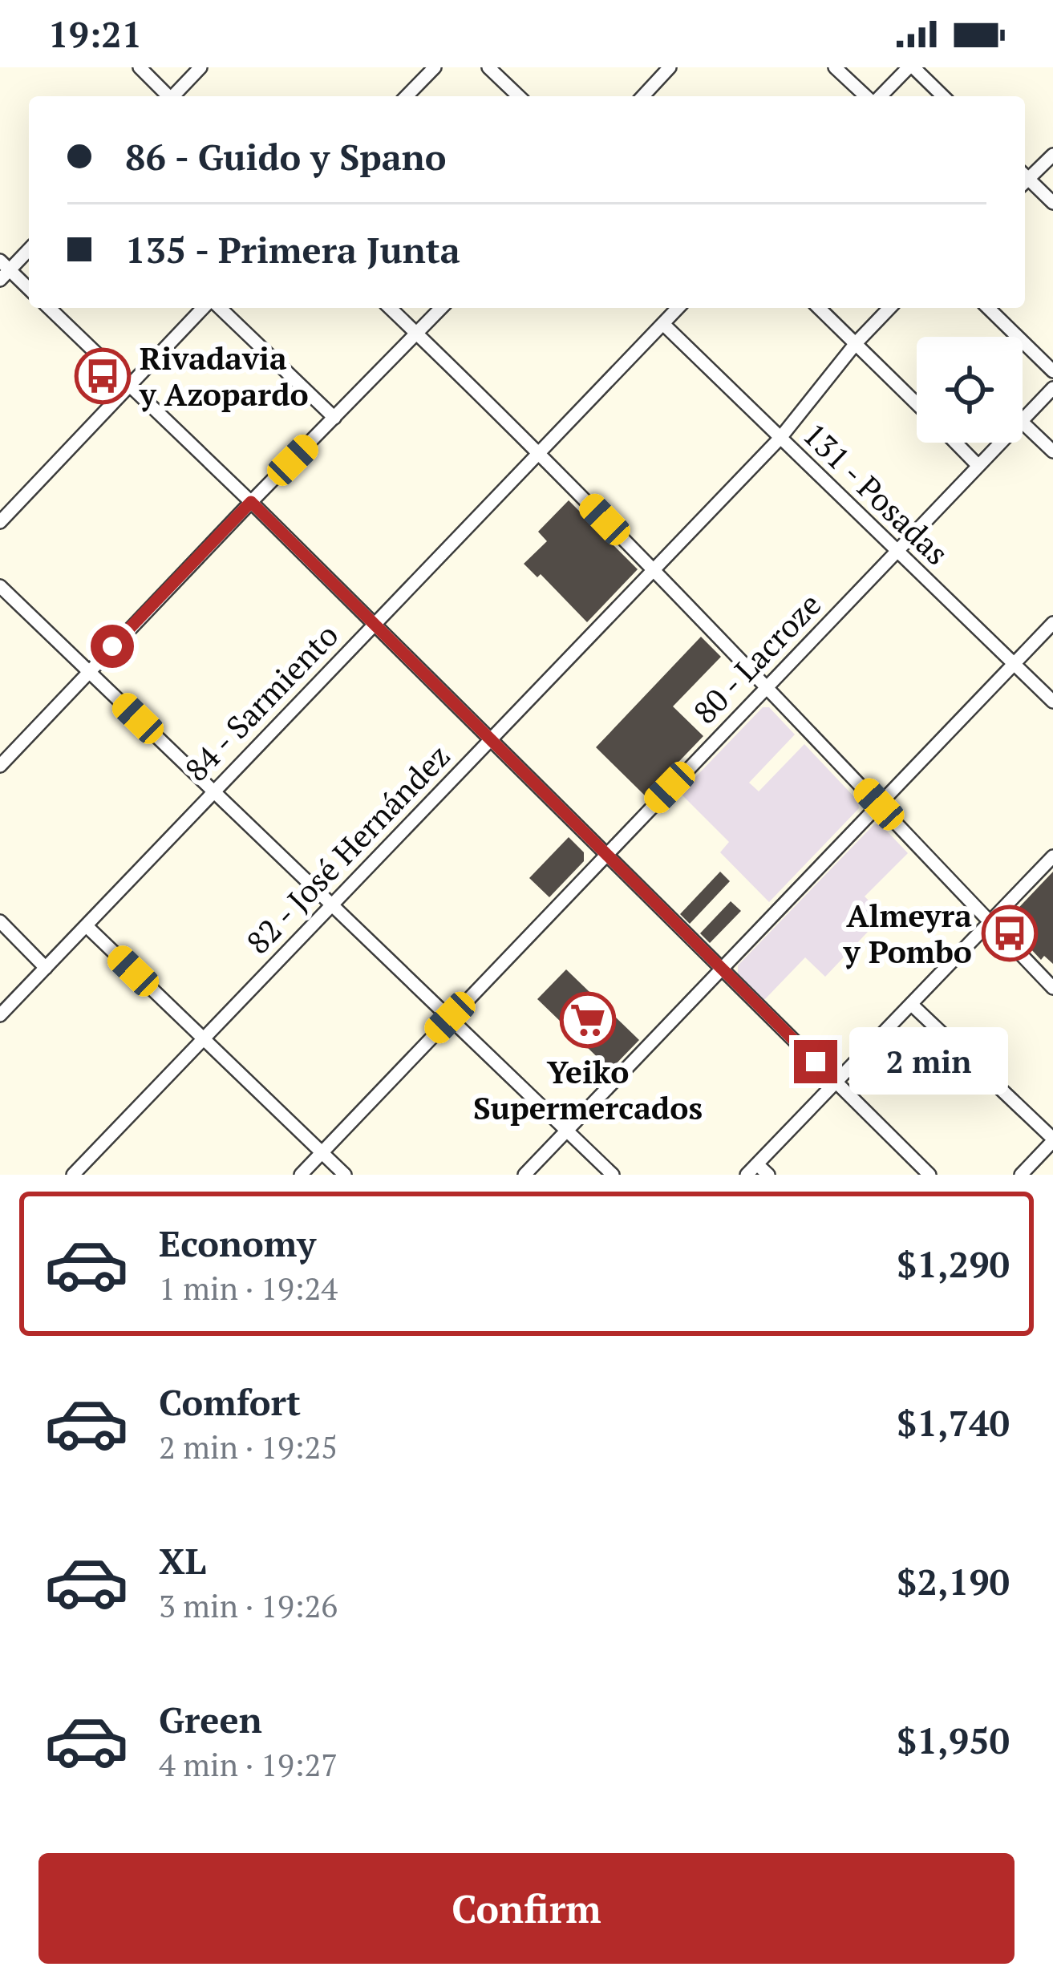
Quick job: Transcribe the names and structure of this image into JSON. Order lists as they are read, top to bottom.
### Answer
{
  "streets": {
    "street": [
      "131 - Posadas",
      "80 - Lacroze",
      "84 - Sarmiento",
      "82 - José Hernández"
    ]
  },
  "crossings": [
    ["131 - Posadas", "80 - Lacroze"],
    ["131 - Posadas", "84 - Sarmiento"],
    ["131 - Posadas", "82 - José Hernández"]
  ],
  "places": {
    "bus stop": ["Rivadavia y Azopardo", "Almeyra y Pombo"],
    "supermarket": ["Yeiko Supermercados"]
  },
  "page": {
    "status": "19:21",
    "banner": ["86 - Guido y Spano", "135 - Primera Junta"],
    "bubble": "2 min",
    "list": [
      {
        "name": "Economy",
        "note": "1 min · 19:24",
        "value": "$1,290"
      },
      {
        "name": "Comfort",
        "note": "2 min · 19:25",
        "value": "$1,740"
      },
      {
        "name": "XL",
        "note": "3 min · 19:26",
        "value": "$2,190"
      },
      {
        "name": "Green",
        "note": "4 min · 19:27",
        "value": "$1,950"
      }
    ],
    "buttons": "Confirm"
  }
}
